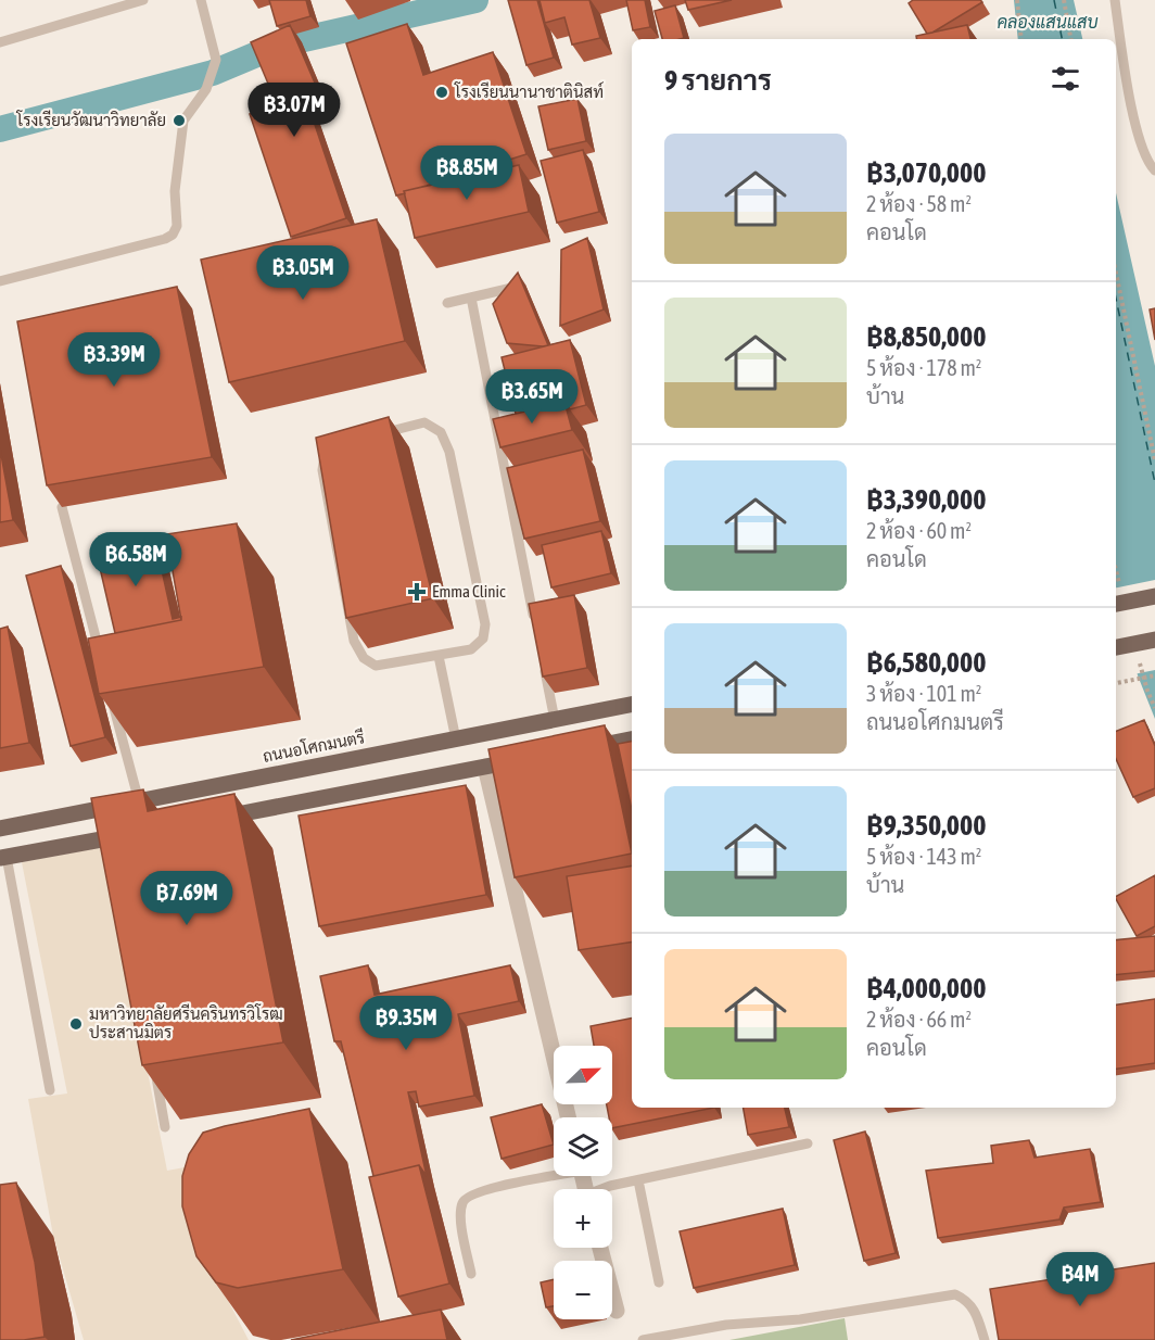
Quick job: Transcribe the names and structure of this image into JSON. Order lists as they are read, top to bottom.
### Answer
{
  "streets": {
    "main road": ["ถนนอโศกมนตรี"]
  },
  "water": ["คลองแสนแสบ"],
  "places": {
    "other": ["โรงเรียนนานาชาตินิสท์", "โรงเรียนวัฒนาวิทยาลัย", "มหาวิทยาลัยศรีนครินทรวิโรฒ ประสานมิตร"],
    "health": ["Emma Clinic"]
  },
  "north": "top right",
  "page": {
    "heading": "9 รายการ",
    "price": [
      "฿3.07M",
      "฿8.85M",
      "฿3.05M",
      "฿3.39M",
      "฿3.65M",
      "฿6.58M",
      "฿7.69M",
      "฿9.35M",
      "฿4M"
    ],
    "list": [
      {
        "name": "฿3,070,000",
        "note": "2 ห้อง · 58 m² · คอนโด"
      },
      {
        "name": "฿8,850,000",
        "note": "5 ห้อง · 178 m² · บ้าน"
      },
      {
        "name": "฿3,390,000",
        "note": "2 ห้อง · 60 m² · คอนโด"
      },
      {
        "name": "฿6,580,000",
        "note": "3 ห้อง · 101 m² · ถนนอโศกมนตรี"
      },
      {
        "name": "฿9,350,000",
        "note": "5 ห้อง · 143 m² · บ้าน"
      },
      {
        "name": "฿4,000,000",
        "note": "2 ห้อง · 66 m² · คอนโด"
      }
    ],
    "map_buttons": ["+", "−"]
  }
}
